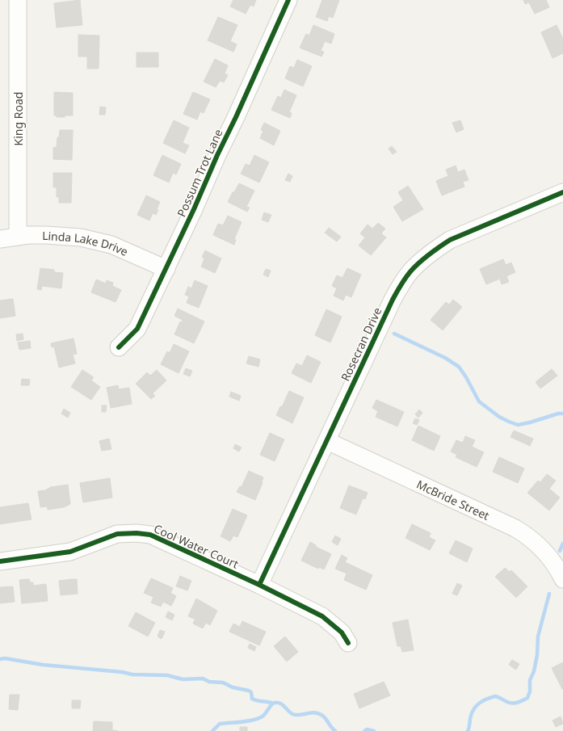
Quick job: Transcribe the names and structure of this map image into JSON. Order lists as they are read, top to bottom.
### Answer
{
  "streets": {
    "street": [
      "King Road",
      "Possum Trot Lane",
      "Linda Lake Drive",
      "Rosecran Drive",
      "McBride Street",
      "Cool Water Court"
    ]
  },
  "crossings": [
    ["King Road", "Linda Lake Drive"],
    ["Possum Trot Lane", "Linda Lake Drive"],
    ["Rosecran Drive", "McBride Street"],
    ["Rosecran Drive", "Cool Water Court"]
  ]
}
